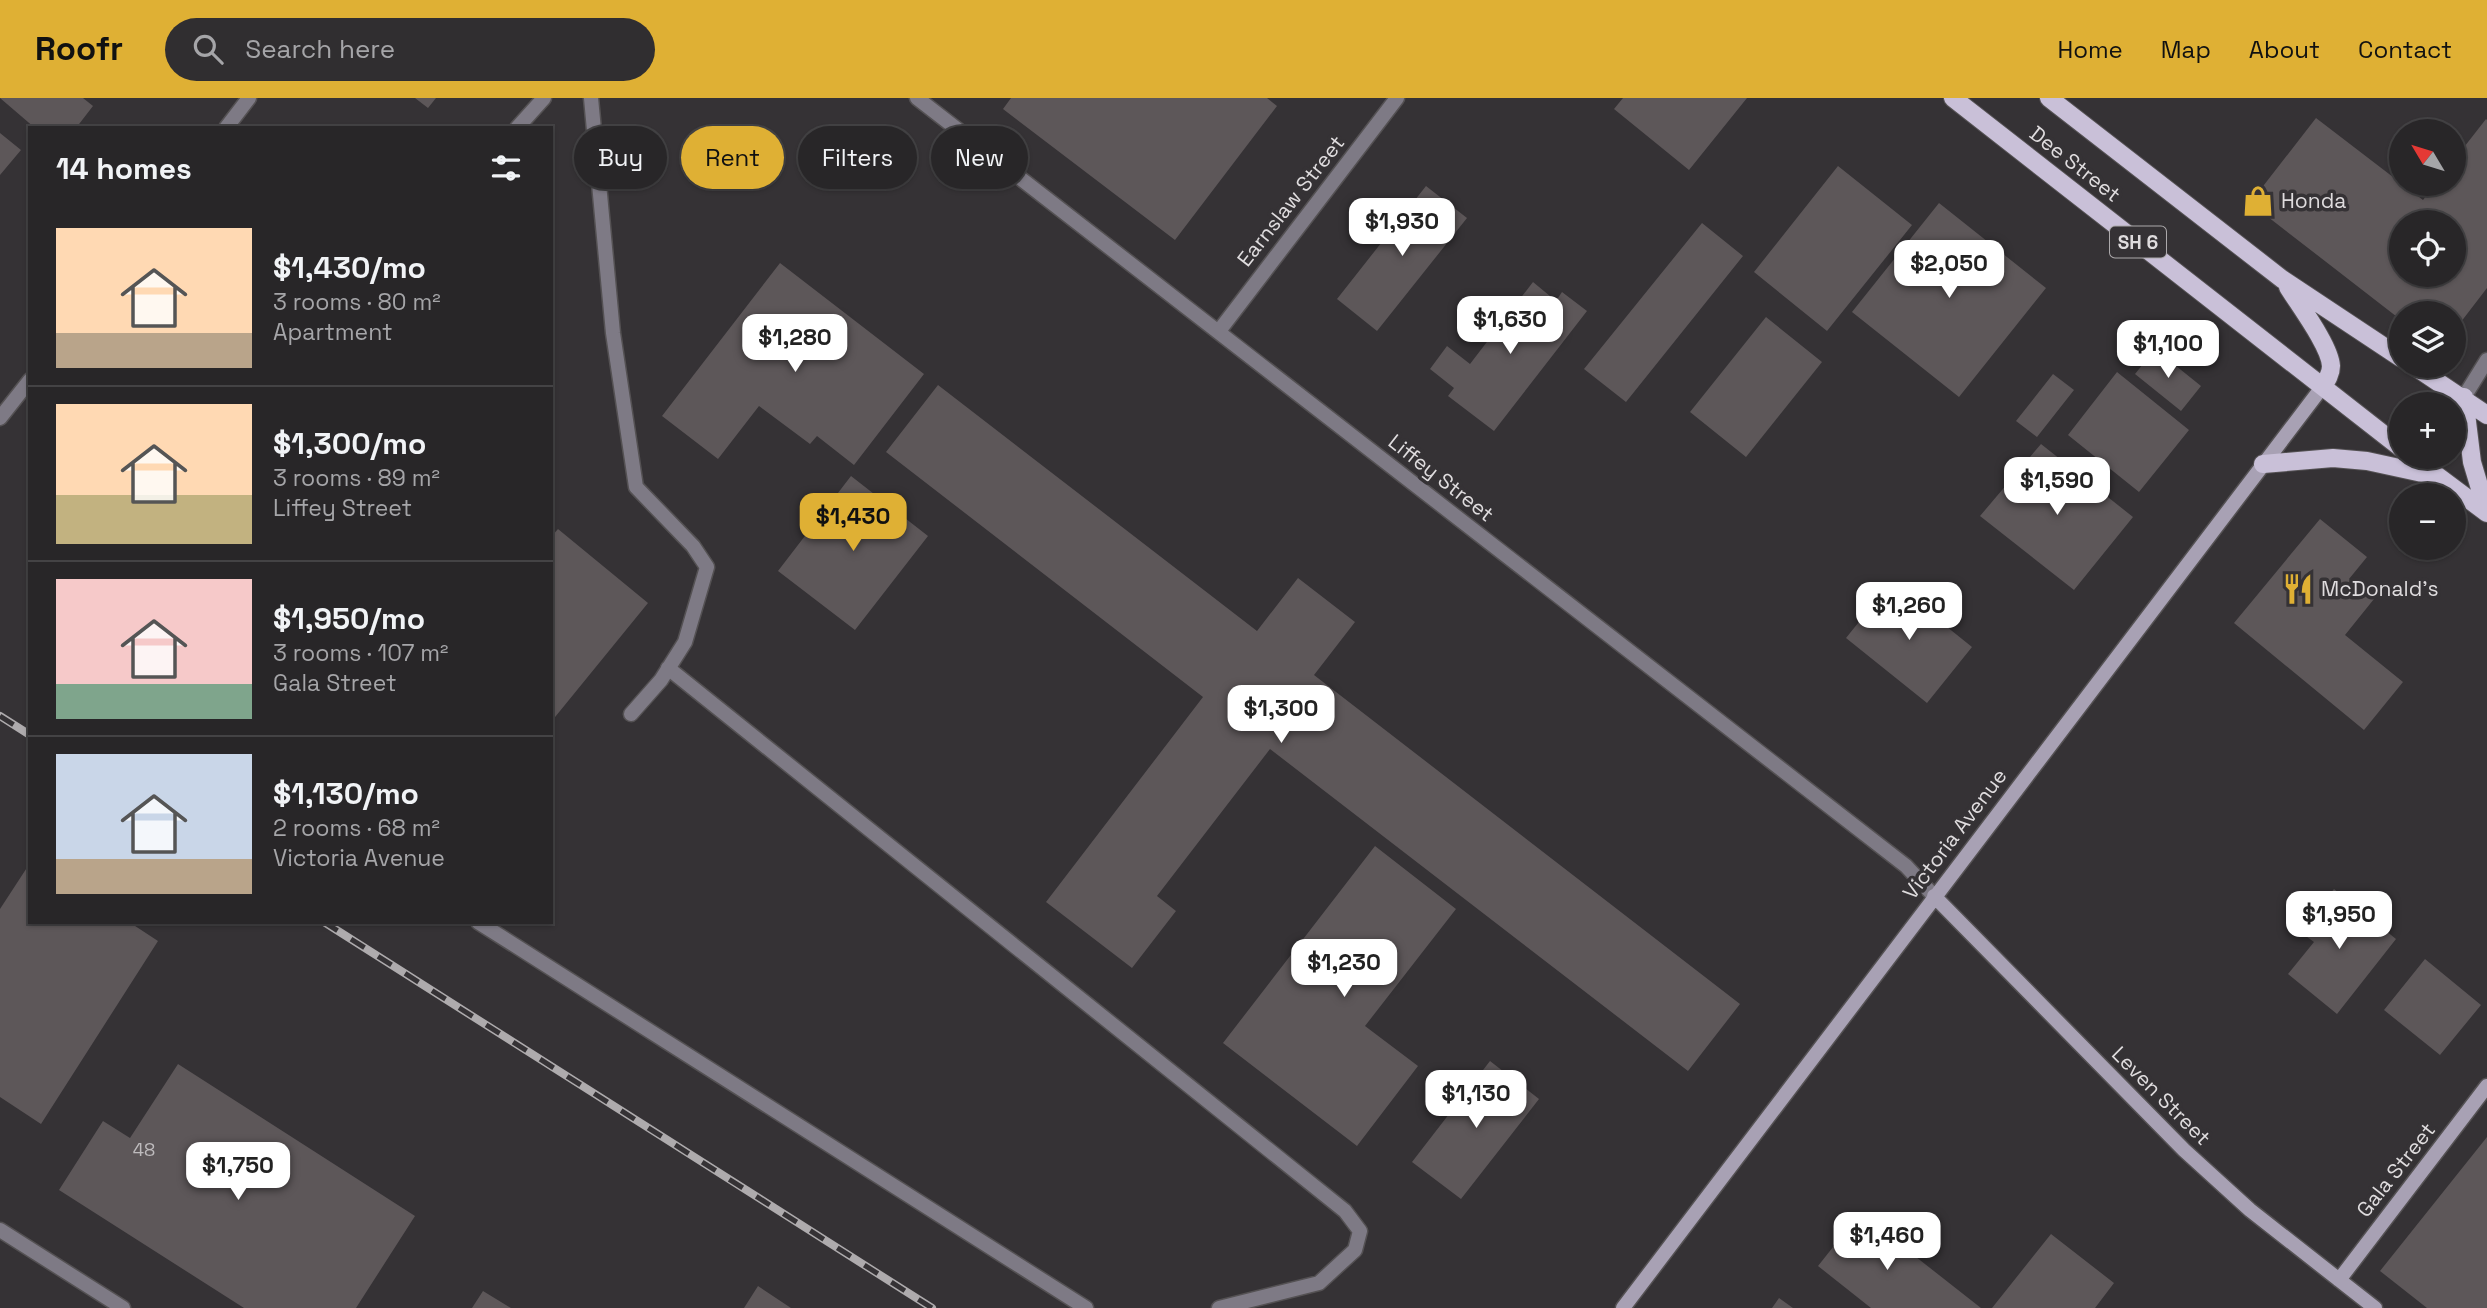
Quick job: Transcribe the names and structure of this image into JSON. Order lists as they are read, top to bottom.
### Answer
{
  "streets": {
    "main road": [
      "Dee Street",
      "SH 6",
      "Victoria Avenue",
      "Leven Street",
      "Gala Street"
    ],
    "street": ["Earnslaw Street", "Liffey Street"]
  },
  "crossings": [
    ["Dee Street", "Victoria Avenue"],
    ["Earnslaw Street", "Liffey Street"],
    ["Liffey Street", "Victoria Avenue"],
    ["Liffey Street", "Leven Street"],
    ["Victoria Avenue", "Leven Street"],
    ["Leven Street", "Gala Street"]
  ],
  "places": {
    "shop": ["Honda"],
    "restaurant": ["McDonald's"]
  },
  "house_numbers": ["48"],
  "north": "top left",
  "page": {
    "header": "Roofr",
    "search": "Search here",
    "nav": [
      "Home",
      "Map",
      "About",
      "Contact"
    ],
    "map_buttons": ["+", "−"],
    "chip": [
      "Buy",
      "Rent",
      "Filters",
      "New"
    ],
    "heading": "14 homes",
    "price": [
      "$1,930",
      "$2,050",
      "$1,630",
      "$1,280",
      "$1,100",
      "$1,590",
      "$1,430",
      "$1,260",
      "$1,300",
      "$1,950",
      "$1,230",
      "$1,130",
      "$1,750",
      "$1,460"
    ],
    "list": [
      {
        "name": "$1,430/mo",
        "note": "3 rooms · 80 m² · Apartment"
      },
      {
        "name": "$1,300/mo",
        "note": "3 rooms · 89 m² · Liffey Street"
      },
      {
        "name": "$1,950/mo",
        "note": "3 rooms · 107 m² · Gala Street"
      },
      {
        "name": "$1,130/mo",
        "note": "2 rooms · 68 m² · Victoria Avenue"
      }
    ]
  }
}
